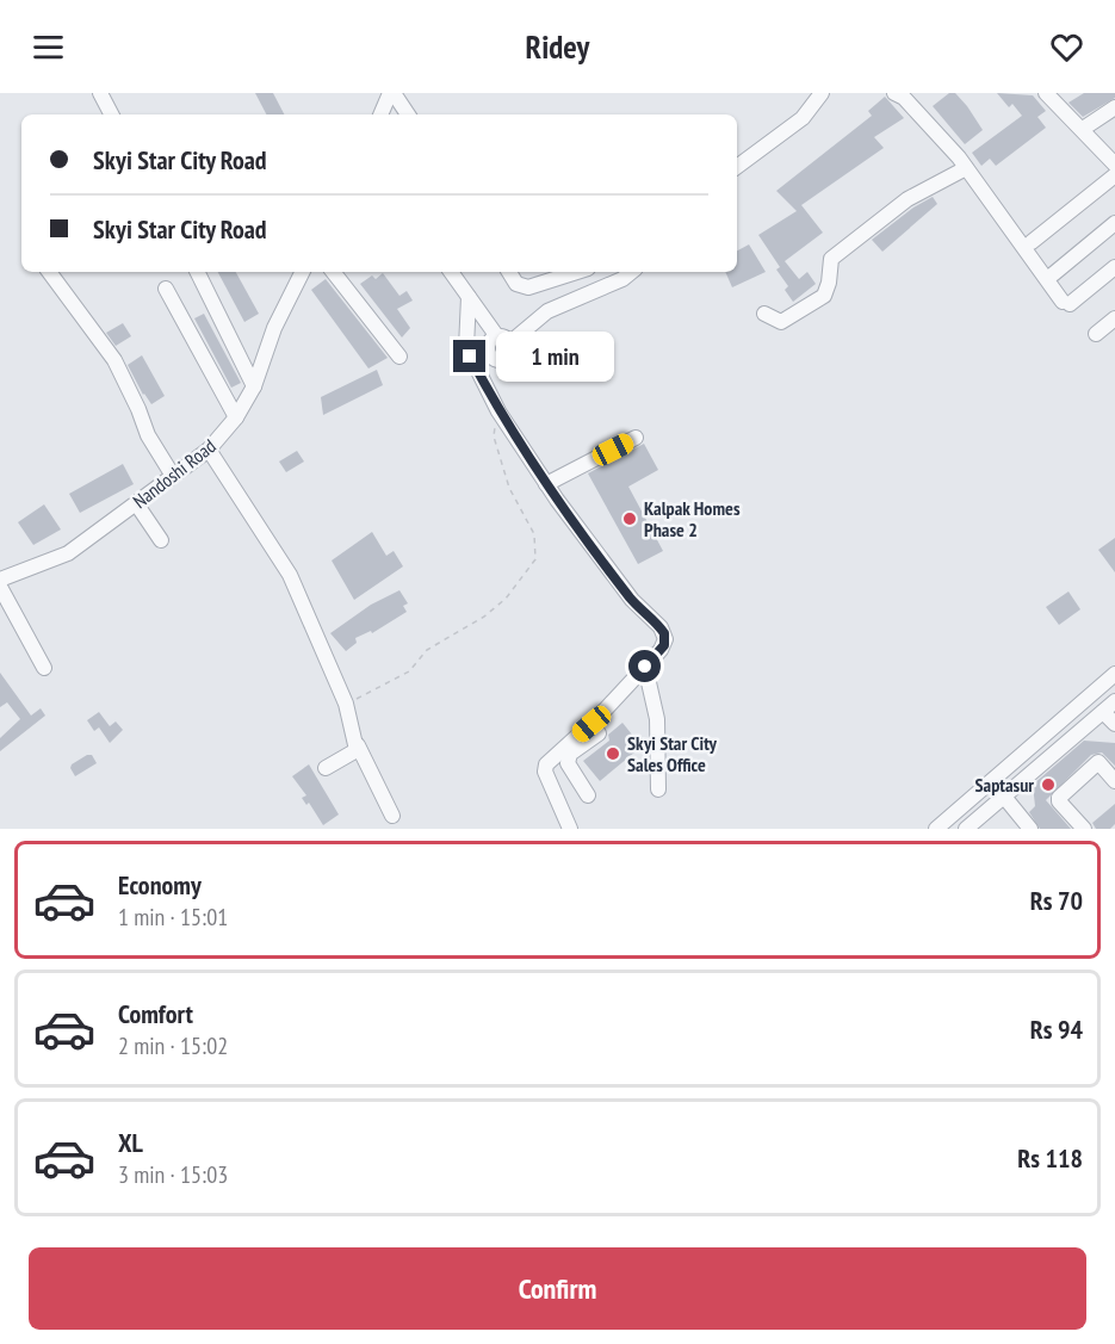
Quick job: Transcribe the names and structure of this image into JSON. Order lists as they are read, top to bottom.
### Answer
{
  "streets": {
    "street": ["Nandoshi Road"]
  },
  "places": ["Kalpak Homes Phase 2", "Skyi Star City Sales Office", "Saptasur"],
  "page": {
    "header": "Ridey",
    "banner": ["Skyi Star City Road", "Skyi Star City Road"],
    "bubble": "1 min",
    "list": [
      {
        "name": "Economy",
        "note": "1 min · 15:01",
        "value": "Rs 70"
      },
      {
        "name": "Comfort",
        "note": "2 min · 15:02",
        "value": "Rs 94"
      },
      {
        "name": "XL",
        "note": "3 min · 15:03",
        "value": "Rs 118"
      }
    ],
    "buttons": "Confirm"
  }
}
